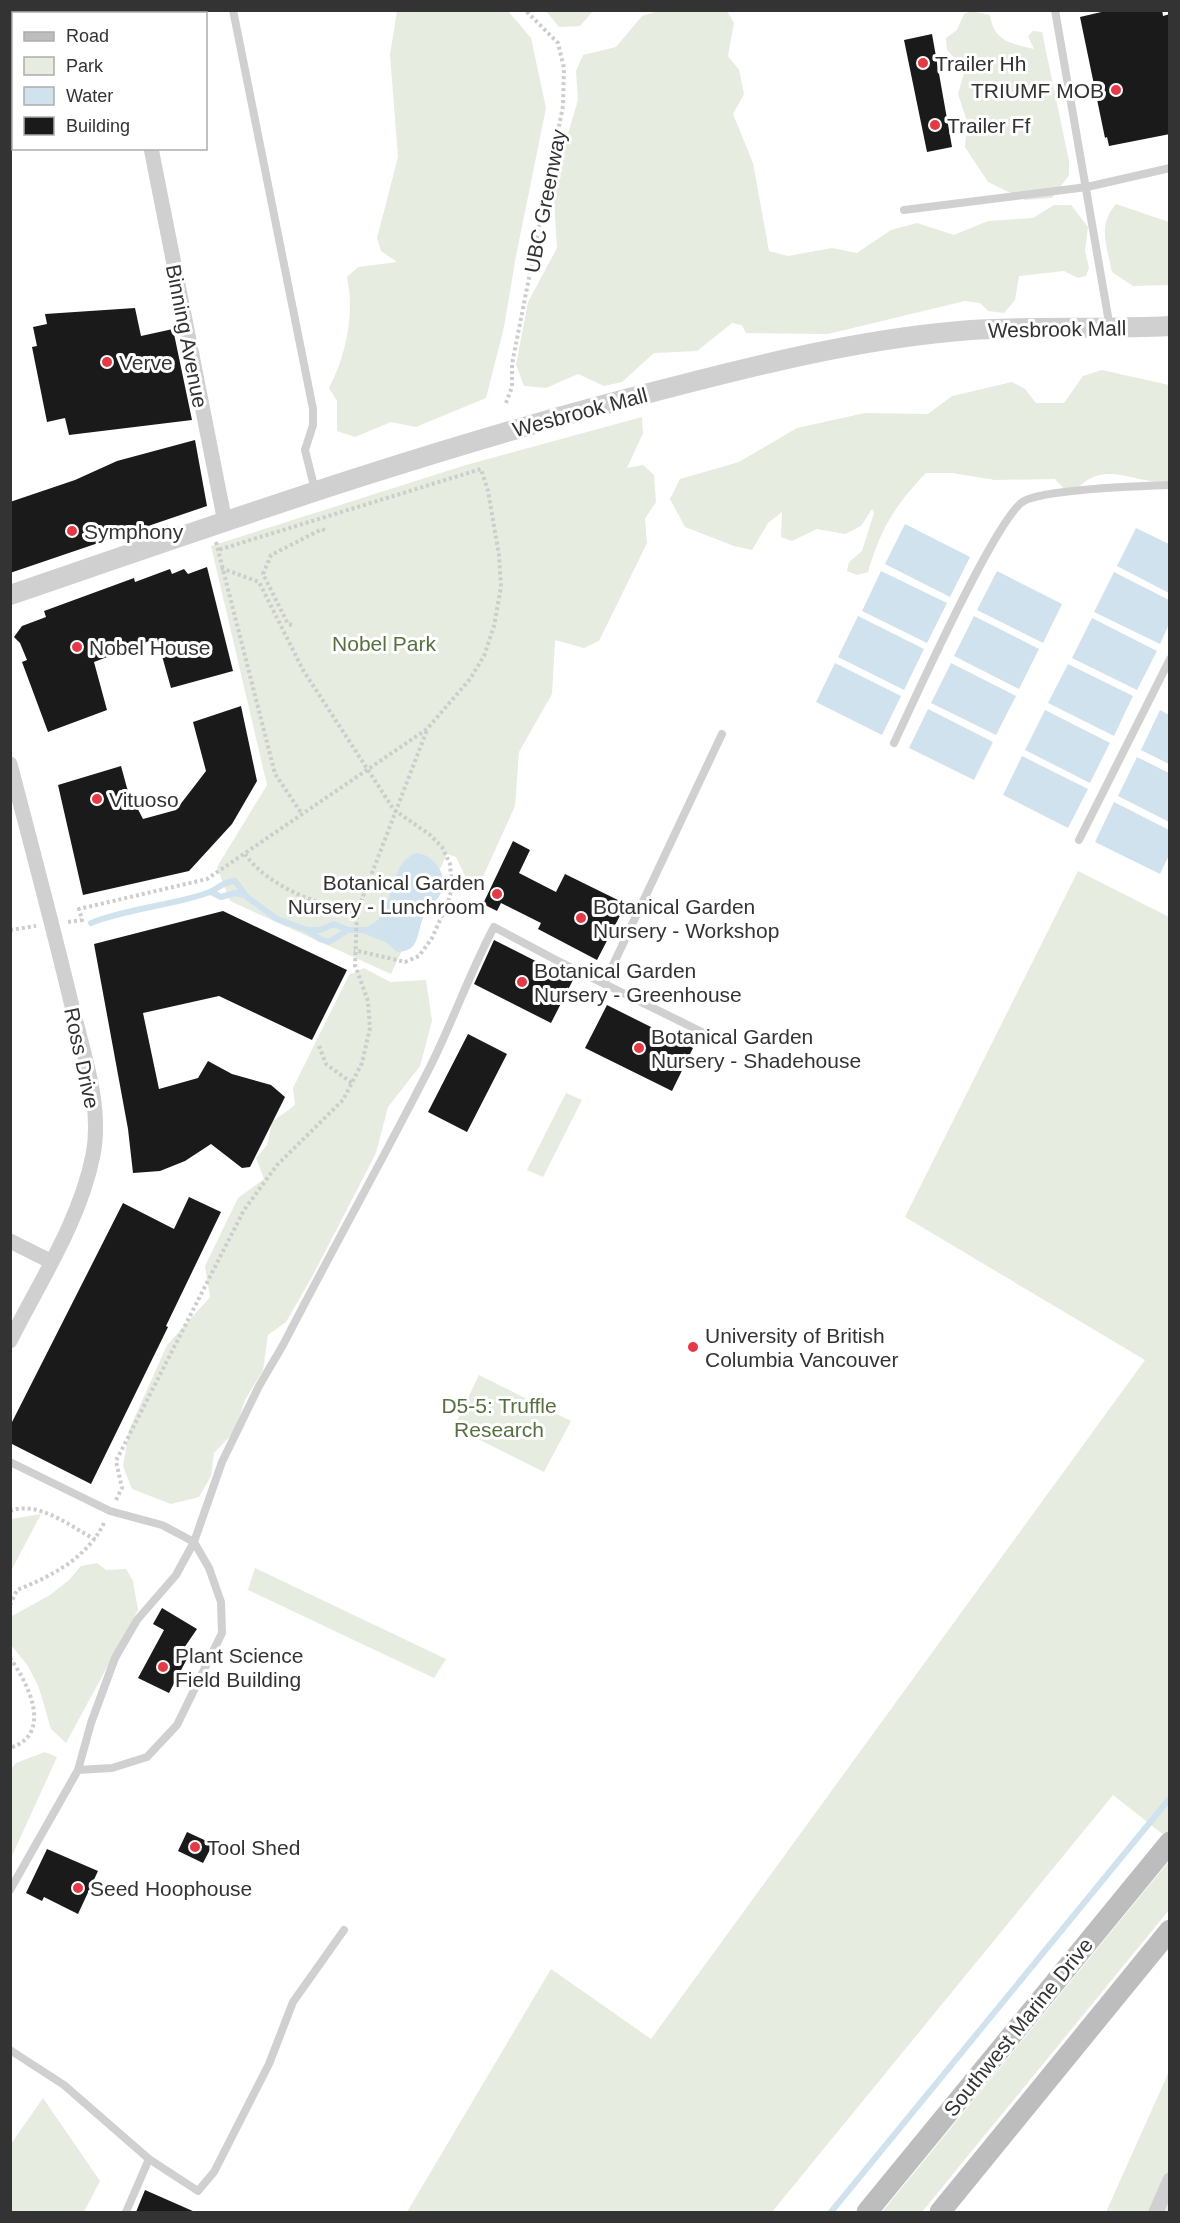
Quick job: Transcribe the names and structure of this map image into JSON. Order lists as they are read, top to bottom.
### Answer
{
  "streets": {
    "main road": ["Southwest Marine Drive"],
    "street": ["Wesbrook Mall", "Binning Avenue", "Ross Drive"],
    "path": ["UBC Greenway"]
  },
  "crossings": [
    ["Wesbrook Mall", "Binning Avenue"]
  ],
  "parks": ["Nobel Park", "D5-5: Truffle Research"],
  "places": [
    "Trailer Hh",
    "TRIUMF MOB",
    "Trailer Ff",
    "Verve",
    "Symphony",
    "Nobel House",
    "Vituoso",
    "Botanical Garden Nursery - Lunchroom",
    "Botanical Garden Nursery - Workshop",
    "Botanical Garden Nursery - Greenhouse",
    "Botanical Garden Nursery - Shadehouse",
    "University of British Columbia Vancouver",
    "Plant Science Field Building",
    "Tool Shed",
    "Seed Hoophouse"
  ],
  "legend": [
    "Road",
    "Park",
    "Water",
    "Building"
  ]
}
